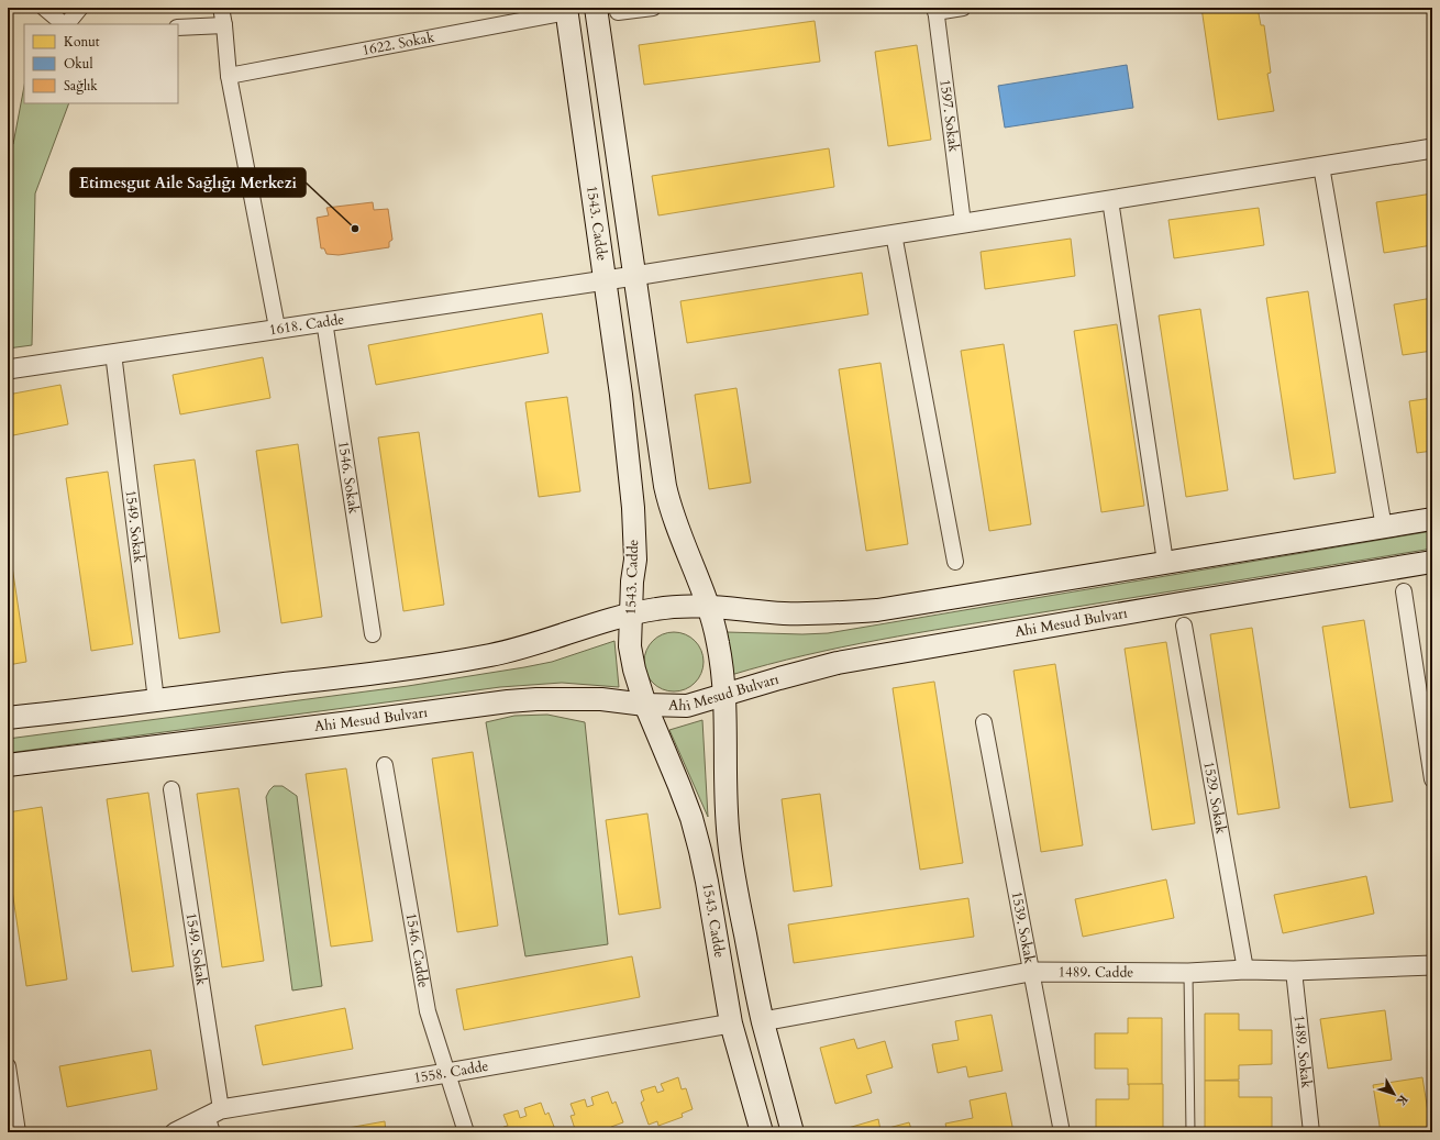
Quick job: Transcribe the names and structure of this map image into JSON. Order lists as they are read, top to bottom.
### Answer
{
  "streets": {
    "main road": ["1543. Cadde", "Ahi Mesud Bulvarı"],
    "street": [
      "1622. Sokak",
      "1597. Sokak",
      "1618. Cadde",
      "1546. Sokak",
      "1549. Sokak",
      "1529. Sokak",
      "1539. Sokak",
      "1546. Cadde",
      "1489. Cadde",
      "1489. Sokak",
      "1558. Cadde"
    ]
  },
  "crossings": [
    ["1622. Sokak", "1543. Cadde"],
    ["1597. Sokak", "1618. Cadde"],
    ["1543. Cadde", "1618. Cadde"],
    ["1543. Cadde", "Ahi Mesud Bulvarı"],
    ["1543. Cadde", "1489. Cadde"],
    ["1543. Cadde", "1558. Cadde"],
    ["1618. Cadde", "1546. Sokak"],
    ["1618. Cadde", "1549. Sokak"],
    ["1549. Sokak", "1558. Cadde"],
    ["1529. Sokak", "1489. Cadde"],
    ["1539. Sokak", "1489. Cadde"],
    ["1546. Cadde", "1558. Cadde"],
    ["1489. Cadde", "1489. Sokak"]
  ],
  "places": ["Etimesgut Aile Sağlığı Merkezi"],
  "legend": ["Konut", "Okul", "Sağlık"],
  "north": "bottom right"
}
